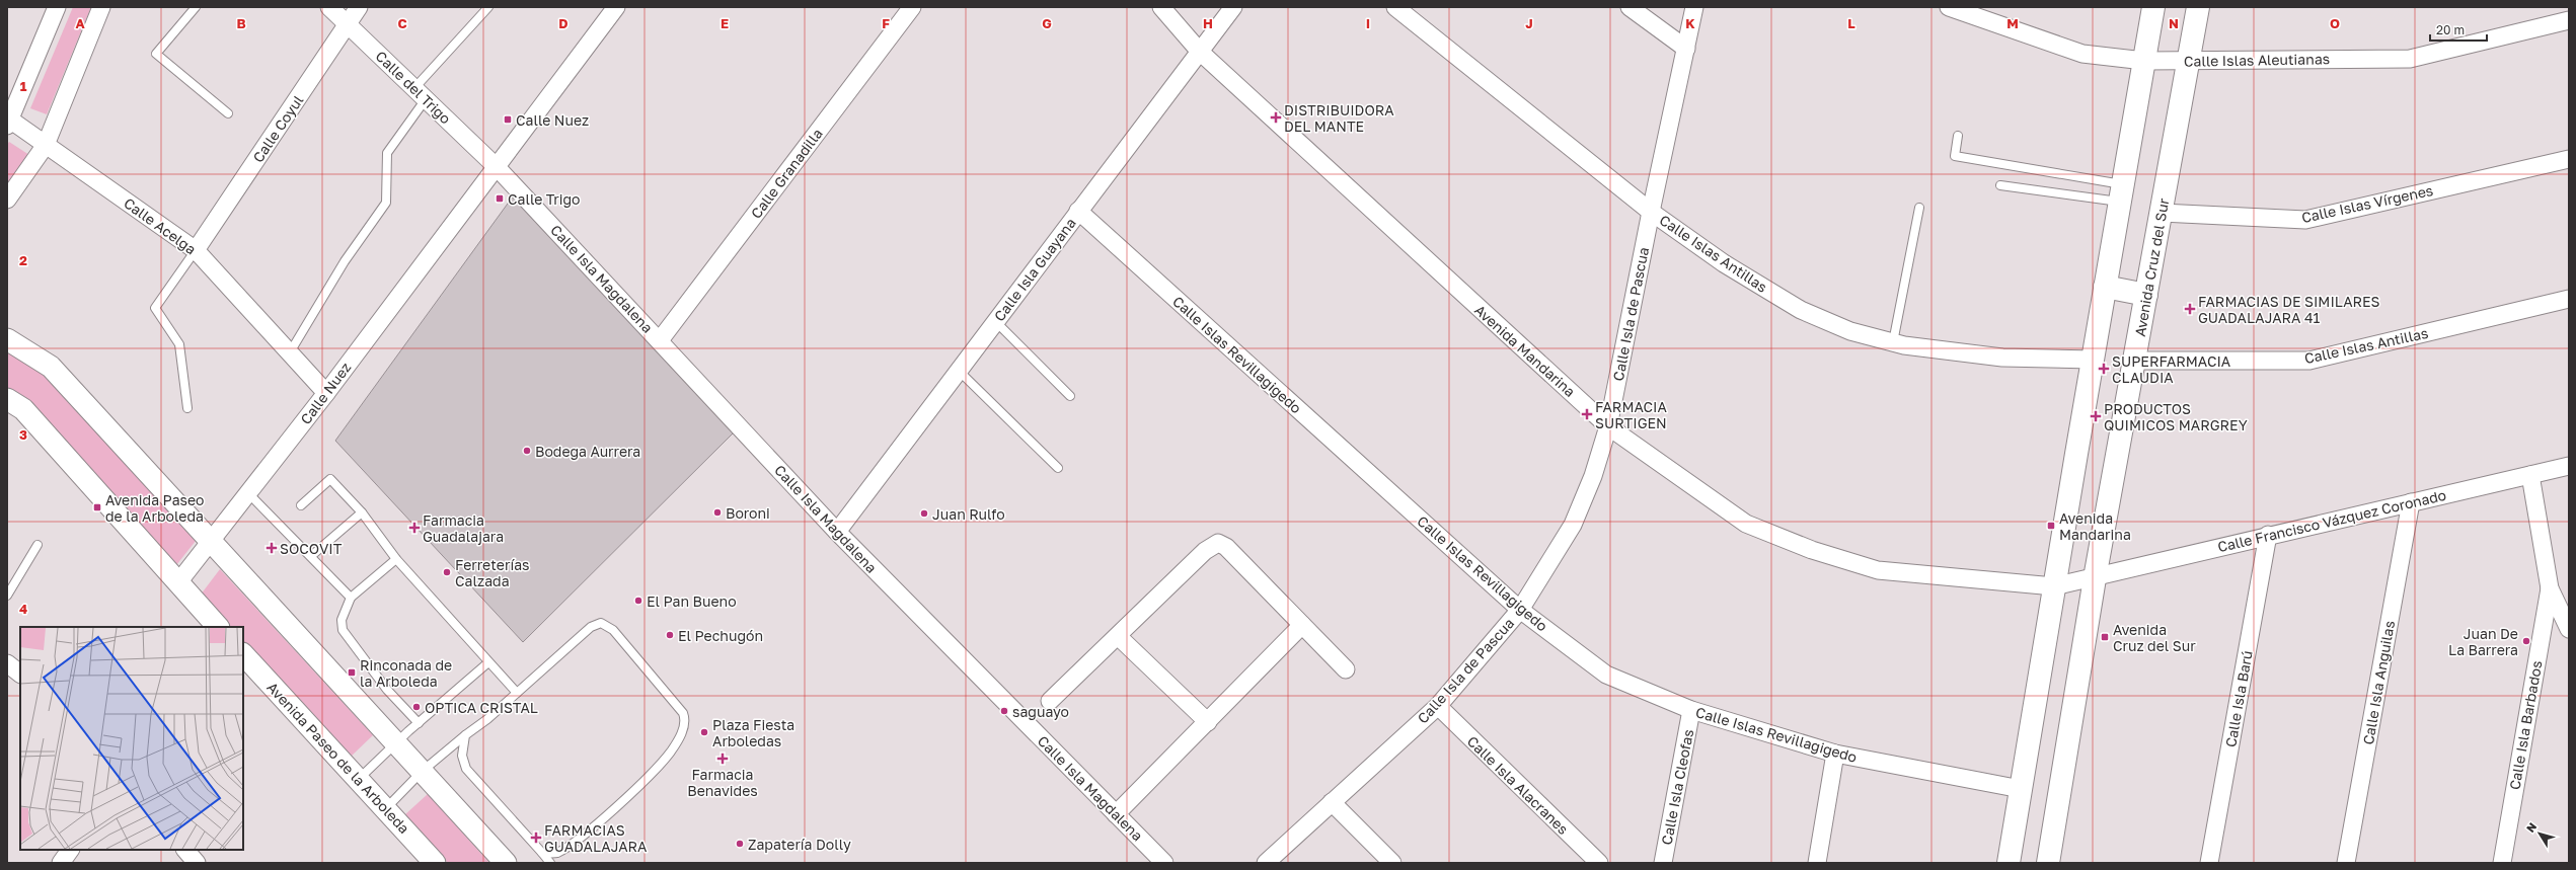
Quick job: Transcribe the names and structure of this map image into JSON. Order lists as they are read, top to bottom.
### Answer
{
  "streets": {
    "main road": ["Avenida Cruz del Sur"],
    "street": [
      "Calle Islas Aleutianas",
      "Calle del Trigo",
      "Calle Coyul",
      "Calle Granadilla",
      "Calle Islas Vírgenes",
      "Calle Acelga",
      "Calle Islas Antillas",
      "Calle Isla Guayana",
      "Calle Isla Magdalena",
      "Calle Isla de Pascua",
      "Avenida Mandarina",
      "Calle Islas Revillagigedo",
      "Calle Nuez",
      "Calle Francisco Vázquez Coronado",
      "Calle Isla Anguilas",
      "Calle Isla Barú",
      "Calle Isla Barbados",
      "Avenida Paseo de la Arboleda",
      "Calle Isla Alacranes",
      "Calle Isla Cleofas"
    ]
  },
  "crossings": [
    ["Calle Islas Aleutianas", "Avenida Cruz del Sur"],
    ["Calle del Trigo", "Calle Coyul"],
    ["Calle del Trigo", "Calle Isla Magdalena"],
    ["Calle del Trigo", "Calle Nuez"],
    ["Calle Coyul", "Calle Acelga"],
    ["Calle Granadilla", "Calle Isla Magdalena"],
    ["Calle Islas Vírgenes", "Avenida Cruz del Sur"],
    ["Calle Acelga", "Calle Nuez"],
    ["Calle Islas Antillas", "Avenida Cruz del Sur"],
    ["Calle Islas Antillas", "Calle Isla de Pascua"],
    ["Avenida Cruz del Sur", "Calle Francisco Vázquez Coronado"],
    ["Calle Isla Guayana", "Calle Isla Magdalena"],
    ["Calle Isla Guayana", "Avenida Mandarina"],
    ["Calle Isla Guayana", "Calle Islas Revillagigedo"],
    ["Calle Isla Magdalena", "Calle Nuez"],
    ["Calle Isla de Pascua", "Avenida Mandarina"],
    ["Calle Isla de Pascua", "Calle Islas Revillagigedo"],
    ["Calle Isla de Pascua", "Calle Isla Alacranes"],
    ["Avenida Mandarina", "Calle Francisco Vázquez Coronado"],
    ["Calle Islas Revillagigedo", "Calle Isla Cleofas"],
    ["Calle Francisco Vázquez Coronado", "Calle Isla Anguilas"],
    ["Calle Francisco Vázquez Coronado", "Calle Isla Barú"]
  ],
  "places": {
    "health": [
      "DISTRIBUIDORA DEL MANTE",
      "FARMACIAS DE SIMILARES GUADALAJARA 41",
      "SUPERFARMACIA CLAUDIA",
      "FARMACIA SURTIGEN",
      "PRODUCTOS QUIMICOS MARGREY",
      "Farmacia Guadalajara",
      "SOCOVIT",
      "Farmacia Benavides",
      "FARMACIAS GUADALAJARA"
    ],
    "transit": [
      "Calle Nuez",
      "Calle Trigo",
      "Avenida Paseo de la Arboleda",
      "Avenida Mandarina",
      "Avenida Cruz del Sur",
      "Rinconada de la Arboleda"
    ],
    "other": [
      "Bodega Aurrera",
      "Boroni",
      "Juan Rulfo",
      "Ferreterías Calzada",
      "El Pan Bueno",
      "El Pechugón",
      "Juan De La Barrera",
      "OPTICA CRISTAL",
      "saguayo",
      "Plaza Fiesta Arboledas",
      "Zapatería Dolly"
    ]
  },
  "scale_bar": "20 m",
  "north": "top left",
  "grid": {
    "columns": [
      "A",
      "B",
      "C",
      "D",
      "E",
      "F",
      "G",
      "H",
      "I",
      "J",
      "K",
      "L",
      "M",
      "N",
      "O"
    ],
    "rows": [
      "1",
      "2",
      "3",
      "4"
    ]
  }
}
